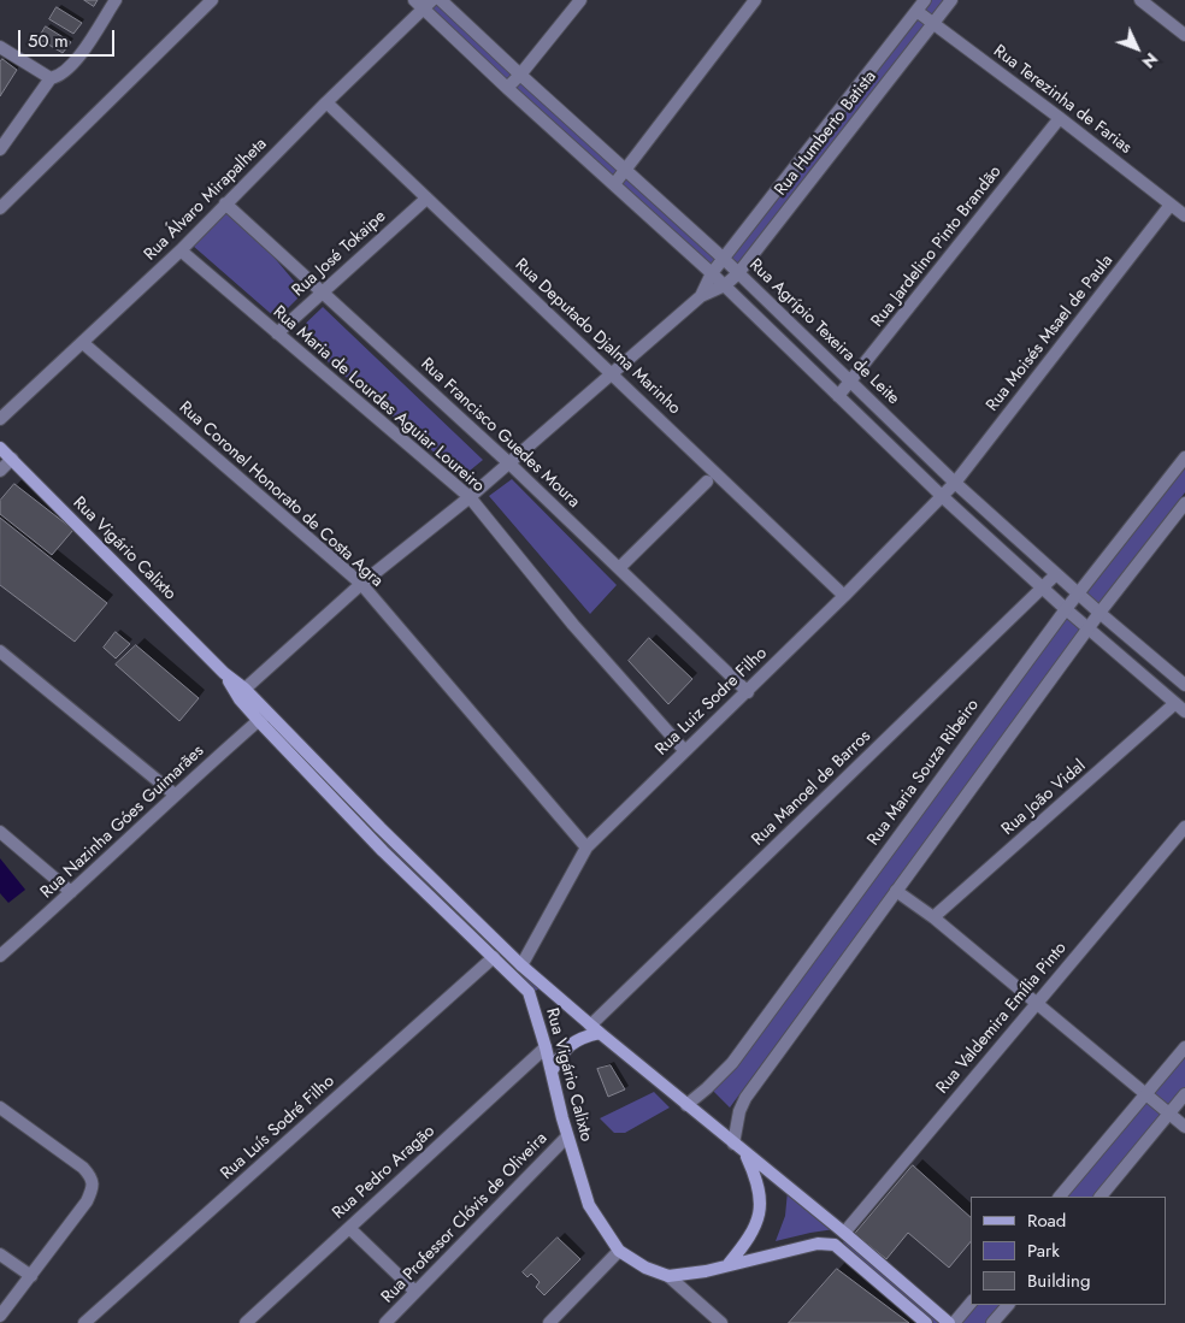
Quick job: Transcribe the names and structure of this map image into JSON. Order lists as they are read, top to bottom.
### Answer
{
  "streets": {
    "main road": ["Rua Vigário Calixto"],
    "street": [
      "Rua Terezinha de Farias",
      "Rua Humberto Batista",
      "Rua Álvaro Mirapalheta",
      "Rua Jardelino Pinto Brandão",
      "Rua José Tokaipe",
      "Rua Agrípio Texeira de Leite",
      "Rua Moisés Msael de Paula",
      "Rua Deputado Djalma Marinho",
      "Rua Maria de Lourdes Aguiar Loureiro",
      "Rua Francisco Guedes Moura",
      "Rua Coronel Honorato de Costa Agra",
      "Rua Luiz Sodre Filho",
      "Rua Maria Souza Ribeiro",
      "Rua Manoel de Barros",
      "Rua João Vidal",
      "Rua Nazinha Góes Guimarães",
      "Rua Valdemira Emília Pinto",
      "Rua Luís Sodré Filho",
      "Rua Pedro Aragão",
      "Rua Professor Clóvis de Oliveira"
    ]
  },
  "crossings": [
    ["Rua Terezinha de Farias", "Rua Humberto Batista"],
    ["Rua Terezinha de Farias", "Rua Jardelino Pinto Brandão"],
    ["Rua Terezinha de Farias", "Rua Moisés Msael de Paula"],
    ["Rua Humberto Batista", "Rua Agrípio Texeira de Leite"],
    ["Rua Álvaro Mirapalheta", "Rua Deputado Djalma Marinho"],
    ["Rua Álvaro Mirapalheta", "Rua Maria de Lourdes Aguiar Loureiro"],
    ["Rua Álvaro Mirapalheta", "Rua Francisco Guedes Moura"],
    ["Rua Álvaro Mirapalheta", "Rua Coronel Honorato de Costa Agra"],
    ["Rua Jardelino Pinto Brandão", "Rua Agrípio Texeira de Leite"],
    ["Rua José Tokaipe", "Rua Deputado Djalma Marinho"],
    ["Rua José Tokaipe", "Rua Maria de Lourdes Aguiar Loureiro"],
    ["Rua José Tokaipe", "Rua Francisco Guedes Moura"],
    ["Rua Agrípio Texeira de Leite", "Rua Moisés Msael de Paula"],
    ["Rua Agrípio Texeira de Leite", "Rua Luiz Sodre Filho"],
    ["Rua Agrípio Texeira de Leite", "Rua Maria Souza Ribeiro"],
    ["Rua Agrípio Texeira de Leite", "Rua Manoel de Barros"],
    ["Rua Moisés Msael de Paula", "Rua Luiz Sodre Filho"],
    ["Rua Deputado Djalma Marinho", "Rua Luiz Sodre Filho"],
    ["Rua Maria de Lourdes Aguiar Loureiro", "Rua Luiz Sodre Filho"],
    ["Rua Francisco Guedes Moura", "Rua Luiz Sodre Filho"],
    ["Rua Coronel Honorato de Costa Agra", "Rua Luiz Sodre Filho"],
    ["Rua Vigário Calixto", "Rua Luiz Sodre Filho"],
    ["Rua Vigário Calixto", "Rua Maria Souza Ribeiro"],
    ["Rua Vigário Calixto", "Rua Manoel de Barros"],
    ["Rua Vigário Calixto", "Rua Nazinha Góes Guimarães"],
    ["Rua Vigário Calixto", "Rua Valdemira Emília Pinto"],
    ["Rua Vigário Calixto", "Rua Luís Sodré Filho"],
    ["Rua Vigário Calixto", "Rua Pedro Aragão"],
    ["Rua Vigário Calixto", "Rua Professor Clóvis de Oliveira"]
  ],
  "legend": ["Road", "Park", "Building"],
  "scale_bar": "50 m",
  "north": "bottom right"
}
